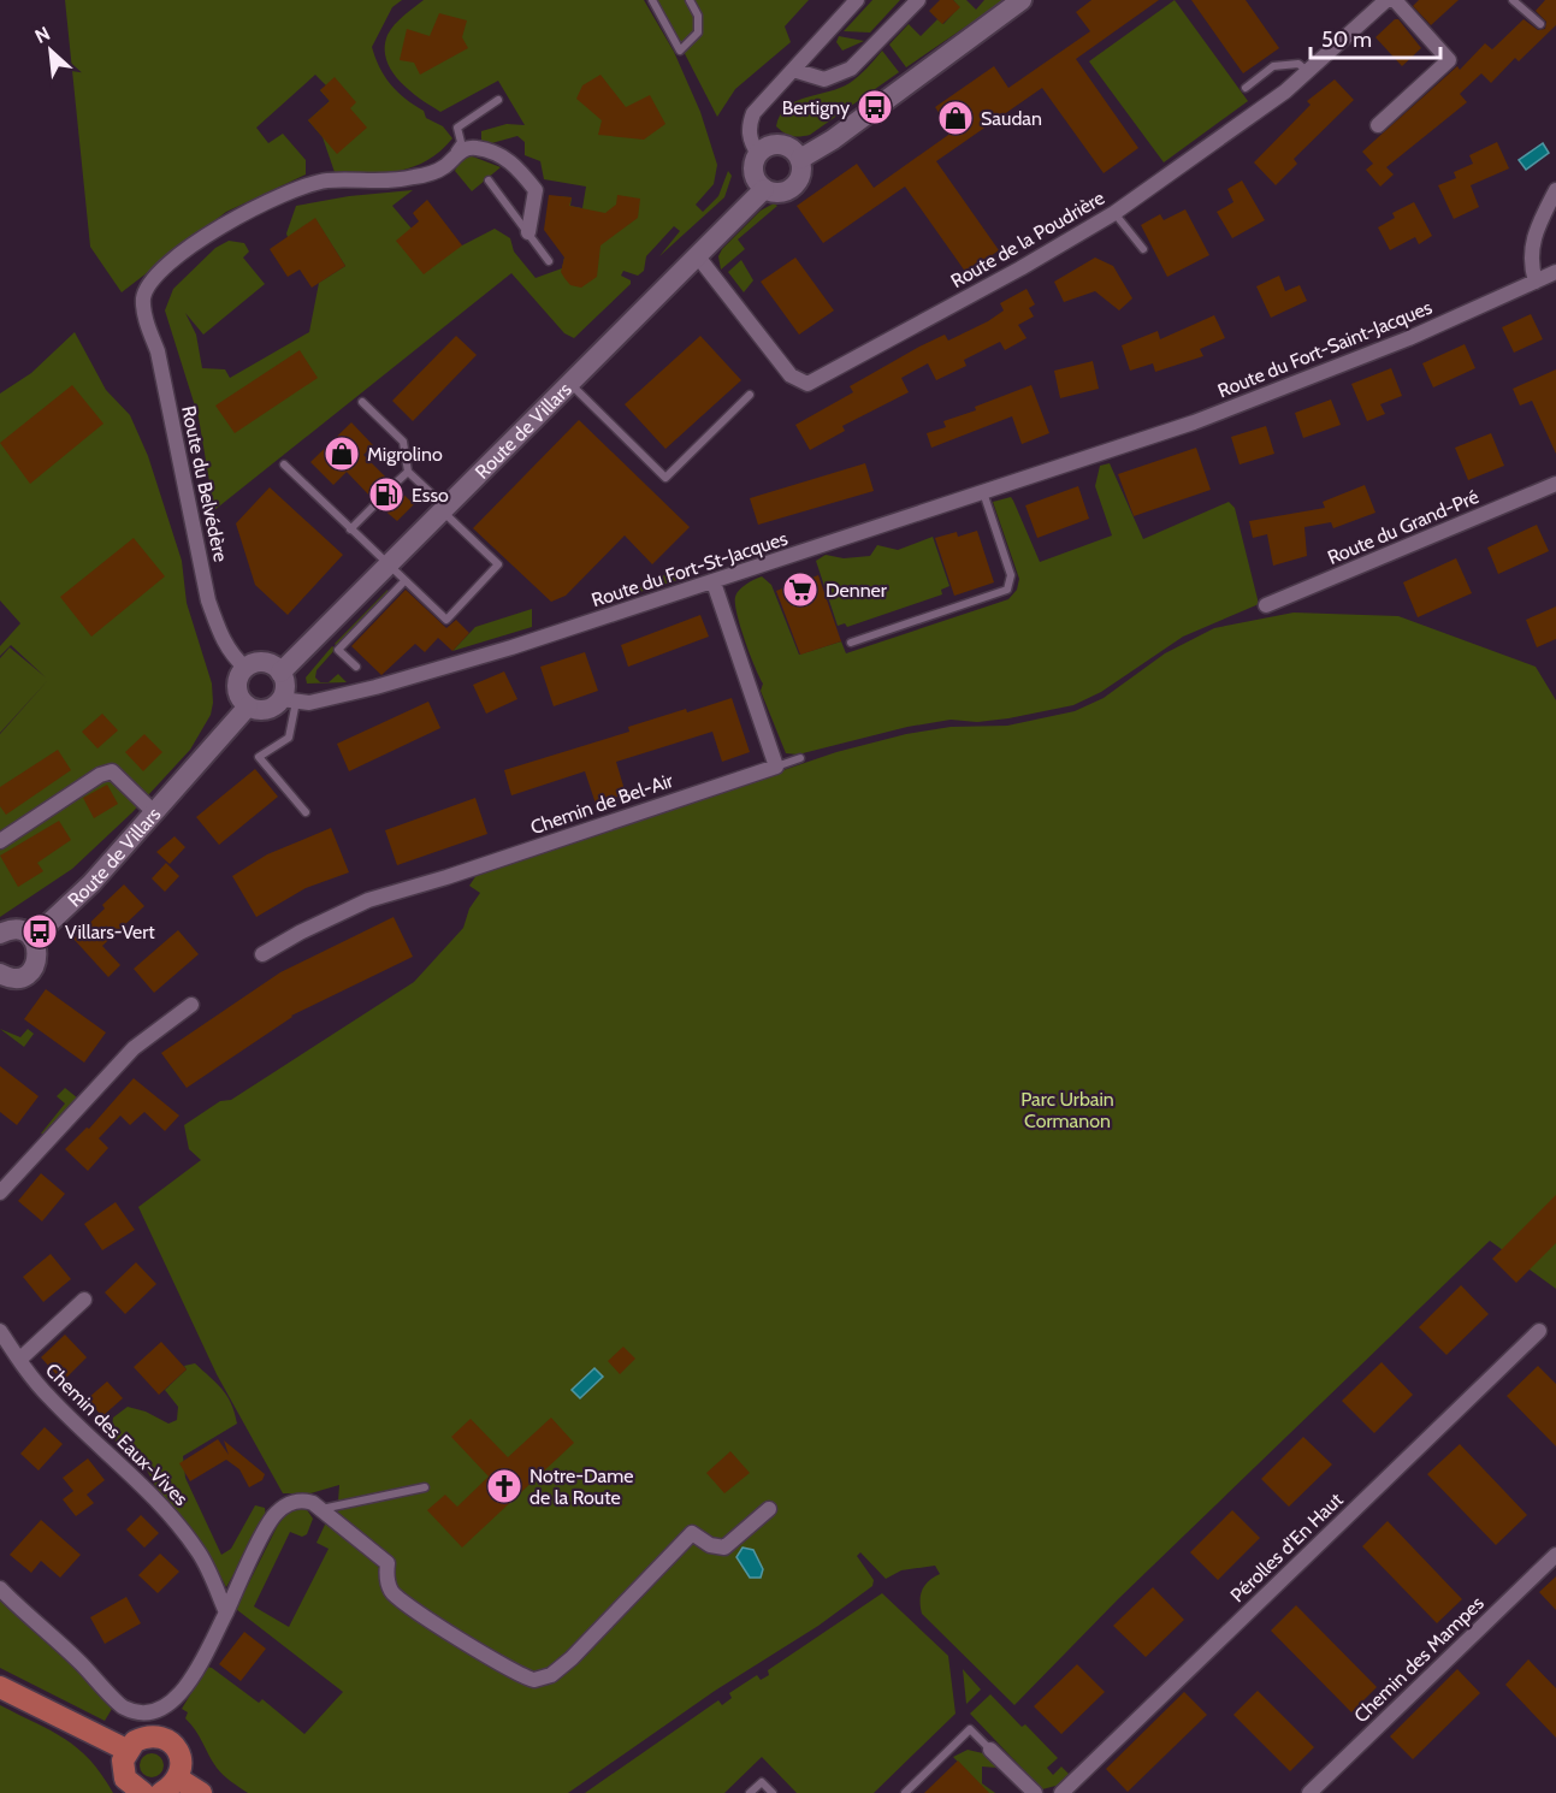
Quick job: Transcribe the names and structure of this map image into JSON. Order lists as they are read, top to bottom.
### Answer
{
  "streets": {
    "main road": ["Route de Villars"],
    "street": [
      "Route de la Poudrière",
      "Route du Fort-Saint-Jacques",
      "Route du Belvédère",
      "Route du Grand-Pré",
      "Route du Fort-St-Jacques",
      "Chemin de Bel-Air",
      "Chemin des Eaux-Vives",
      "Pérolles d'En Haut",
      "Chemin des Mampes"
    ]
  },
  "crossings": [
    ["Route de la Poudrière", "Route de Villars"],
    ["Route du Fort-Saint-Jacques", "Route du Fort-St-Jacques"],
    ["Route de Villars", "Route du Belvédère"],
    ["Route de Villars", "Route du Fort-St-Jacques"],
    ["Route du Belvédère", "Route du Fort-St-Jacques"]
  ],
  "parks": ["Parc Urbain Cormanon"],
  "places": {
    "bus stop": ["Bertigny", "Villars-Vert"],
    "shop": ["Saudan", "Migrolino"],
    "fuel station": ["Esso"],
    "supermarket": ["Denner"],
    "church": ["Notre-Dame de la Route"]
  },
  "scale_bar": "50 m",
  "north": "top left"
}
